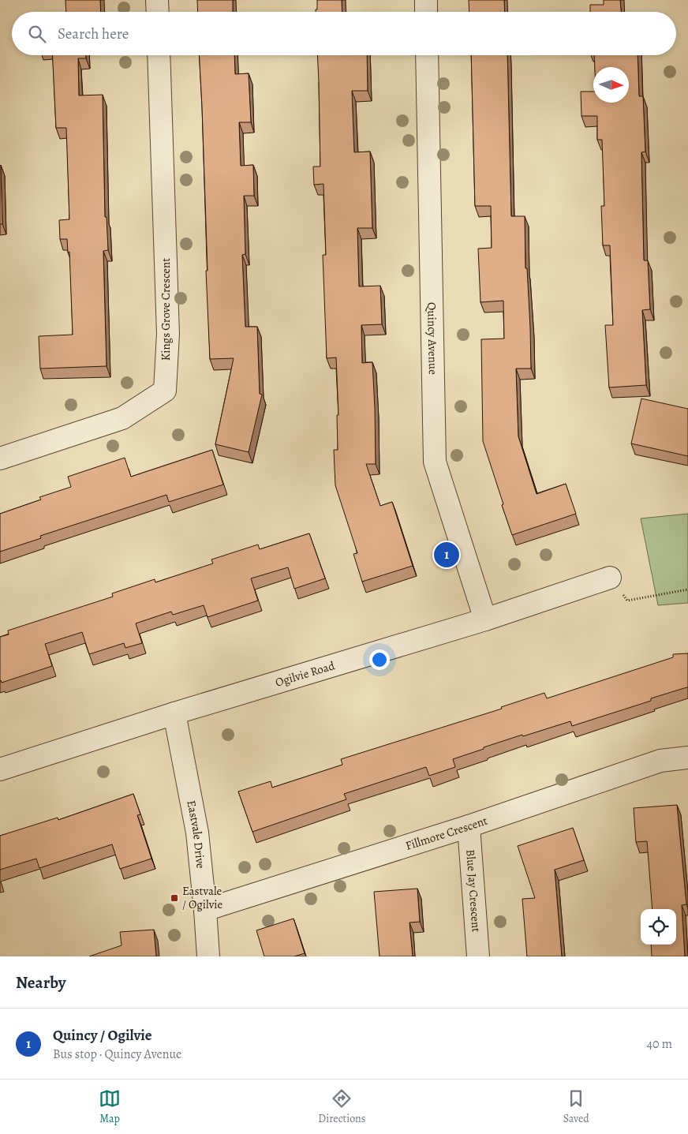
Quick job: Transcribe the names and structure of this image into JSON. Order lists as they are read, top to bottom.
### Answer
{
  "streets": {
    "street": [
      "Kings Grove Crescent",
      "Quincy Avenue",
      "Ogilvie Road",
      "Fillmore Crescent",
      "Eastvale Drive",
      "Blue Jay Crescent"
    ]
  },
  "crossings": [
    ["Quincy Avenue", "Ogilvie Road"],
    ["Ogilvie Road", "Eastvale Drive"],
    ["Fillmore Crescent", "Eastvale Drive"],
    ["Fillmore Crescent", "Blue Jay Crescent"]
  ],
  "places": {
    "transit": ["Eastvale / Ogilvie"]
  },
  "north": "right",
  "page": {
    "search": "Search here",
    "pins": "1",
    "heading": "Nearby",
    "list": [
      {
        "mark": "1",
        "name": "Quincy / Ogilvie",
        "note": "Bus stop · Quincy Avenue",
        "value": "40 m"
      }
    ],
    "nav": ["Map", "Directions", "Saved"]
  }
}
